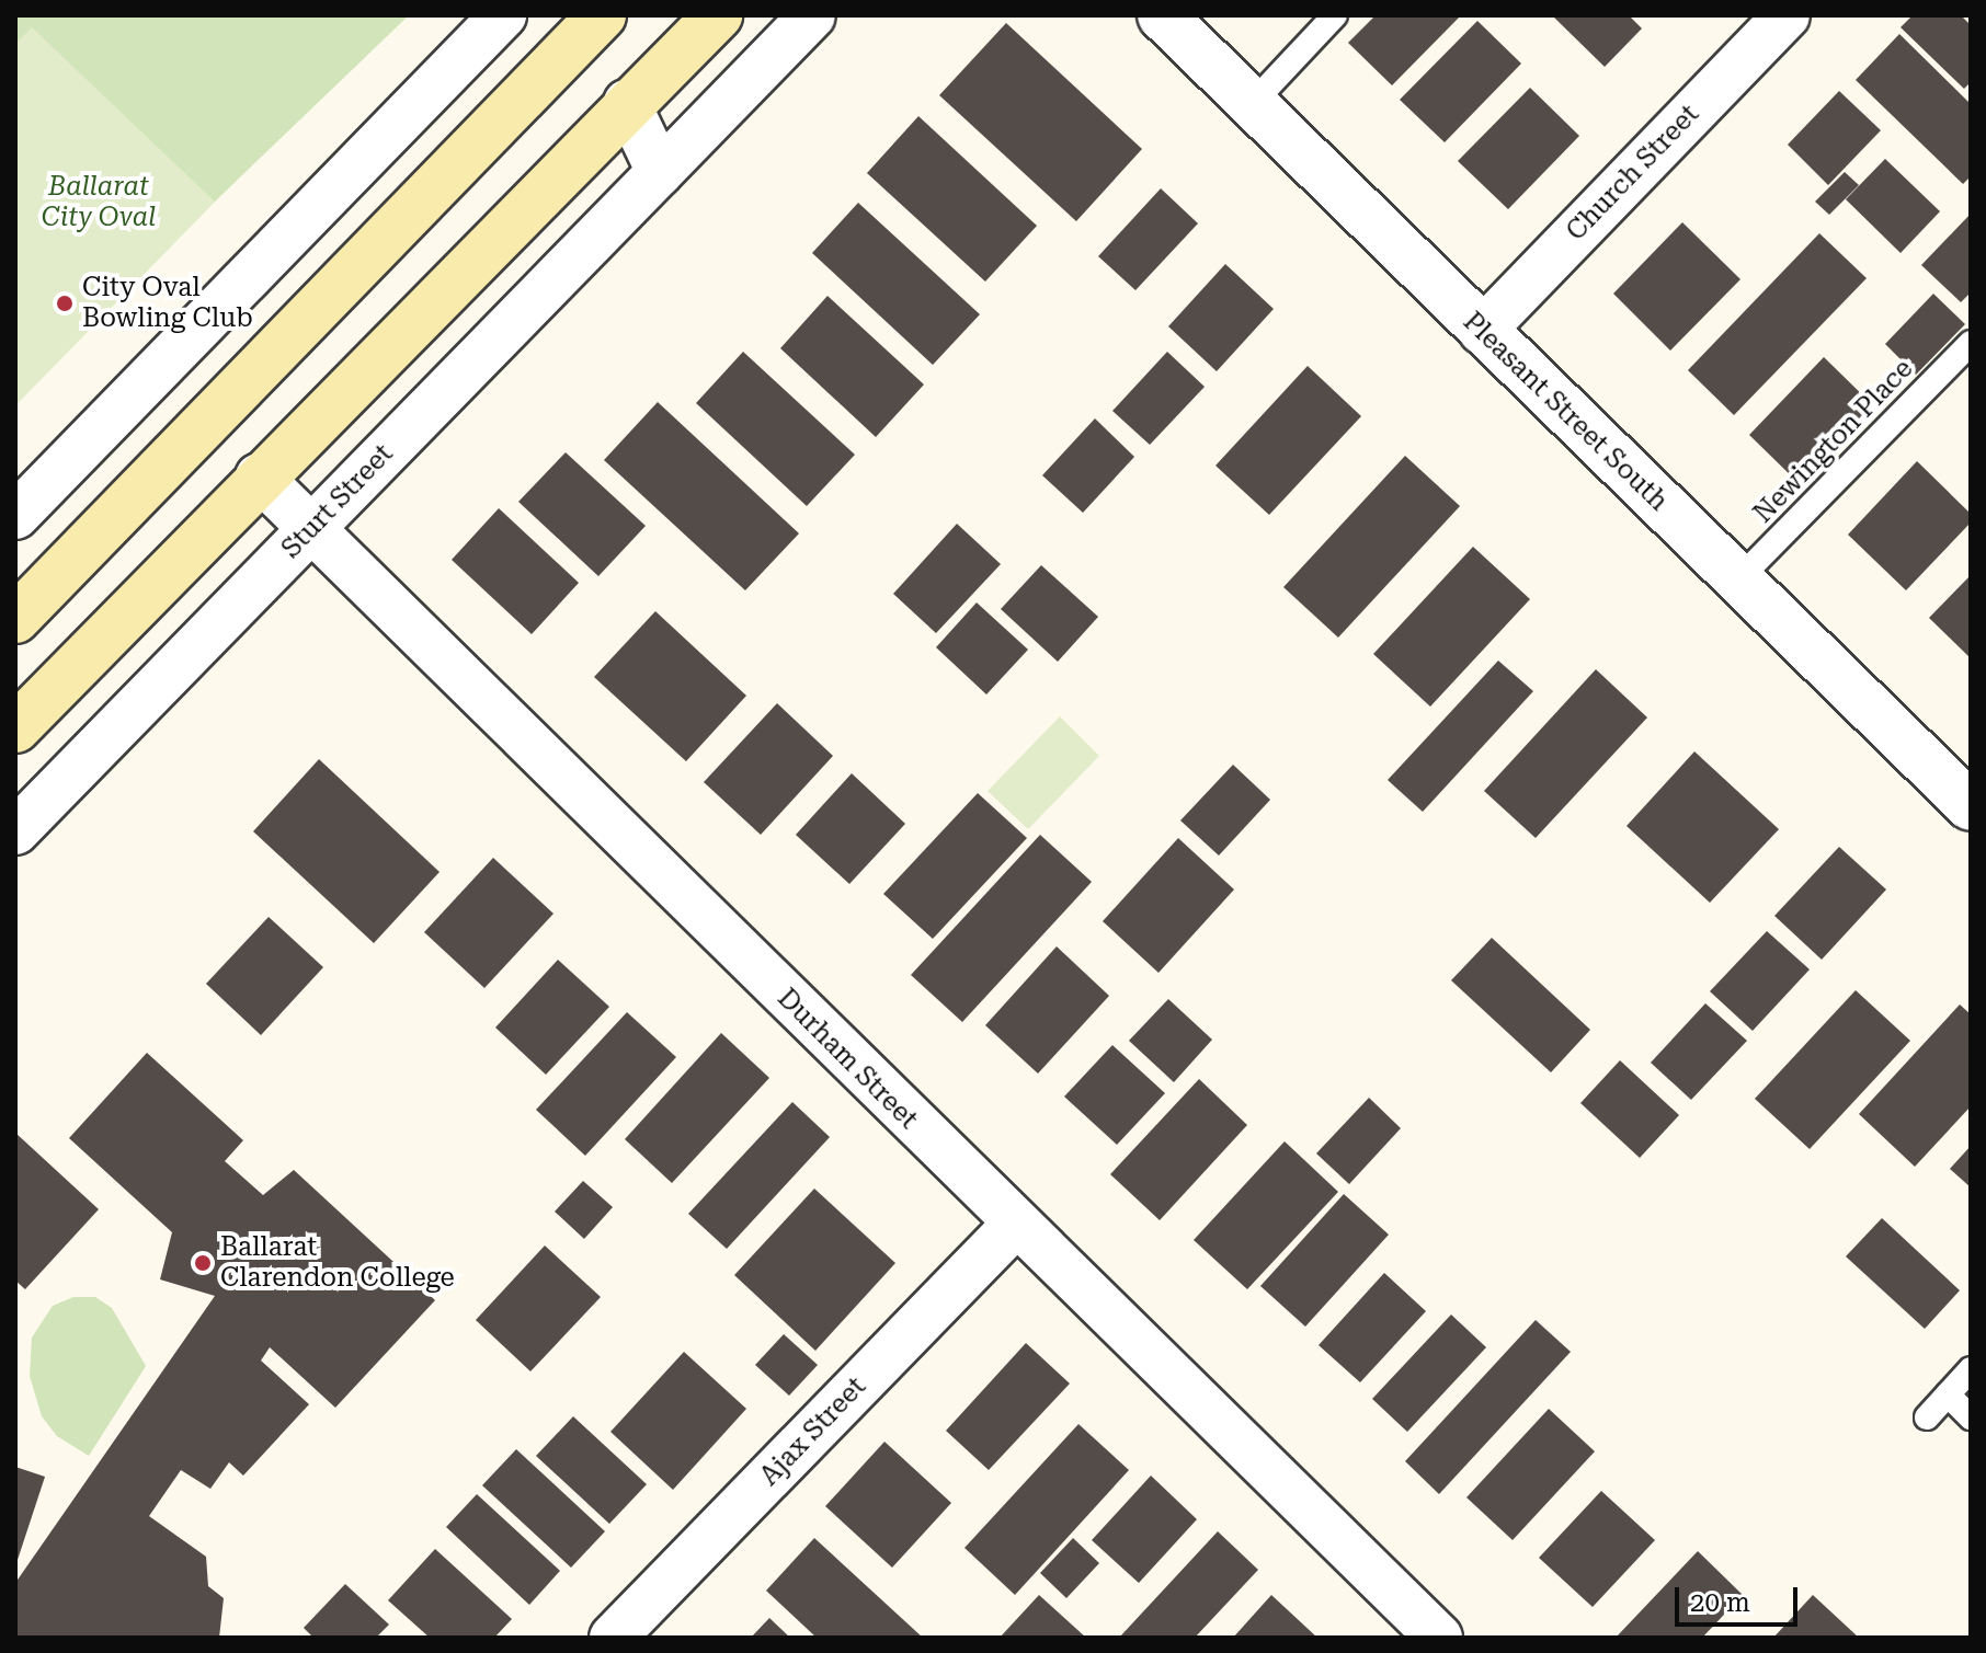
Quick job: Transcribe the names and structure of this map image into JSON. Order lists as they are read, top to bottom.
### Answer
{
  "streets": {
    "street": [
      "Church Street",
      "Pleasant Street South",
      "Sturt Street",
      "Durham Street",
      "Ajax Street"
    ],
    "lane": ["Newington Place"]
  },
  "crossings": [
    ["Church Street", "Pleasant Street South"],
    ["Pleasant Street South", "Newington Place"],
    ["Sturt Street", "Durham Street"],
    ["Durham Street", "Ajax Street"]
  ],
  "parks": ["Ballarat City Oval"],
  "places": ["City Oval Bowling Club", "Ballarat Clarendon College"],
  "scale_bar": "20 m"
}
